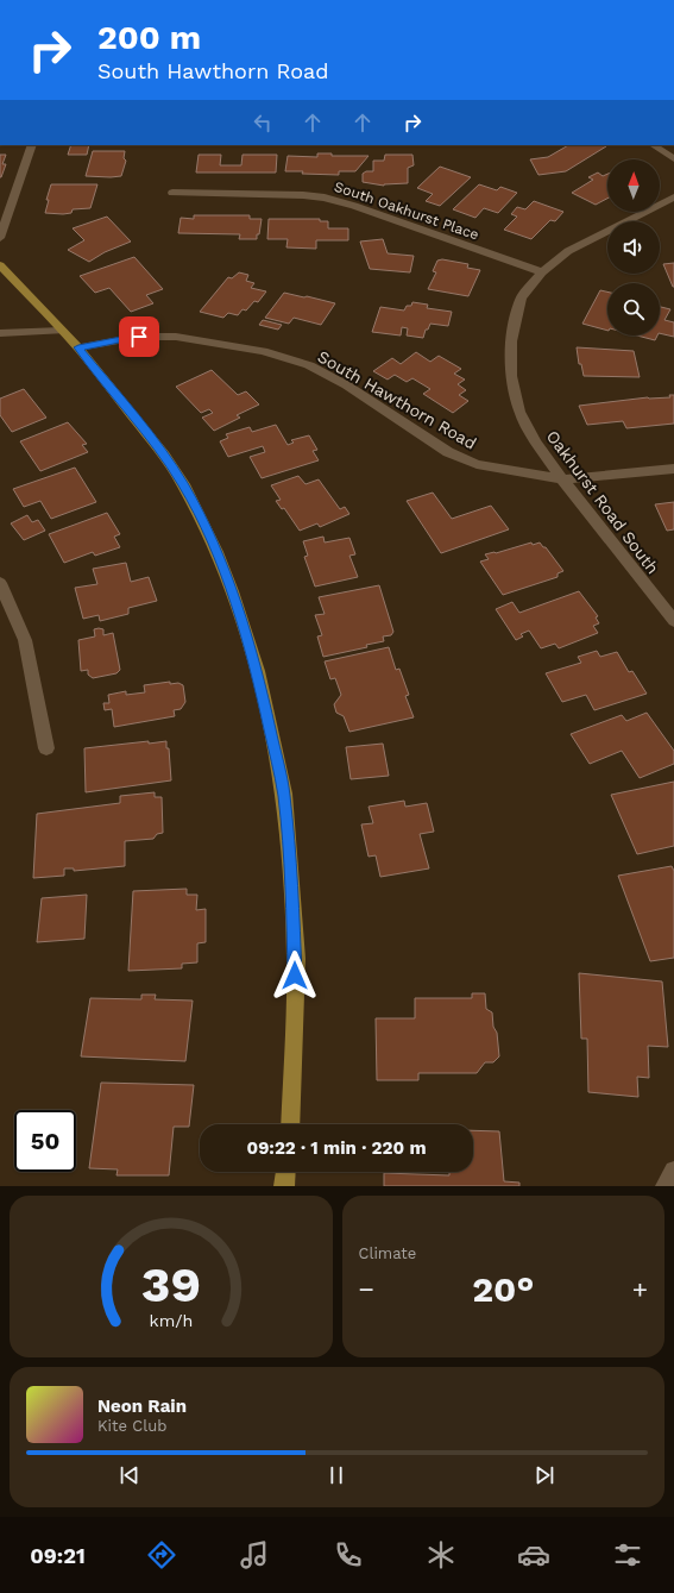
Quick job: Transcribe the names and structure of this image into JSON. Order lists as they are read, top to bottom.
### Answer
{
  "streets": {
    "street": ["South Oakhurst Place", "South Hawthorn Road", "Oakhurst Road South"]
  },
  "crossings": [
    ["South Oakhurst Place", "Oakhurst Road South"],
    ["South Hawthorn Road", "Oakhurst Road South"]
  ],
  "north": "top",
  "page": {
    "turn": ["200 m", "South Hawthorn Road"],
    "limit": "50",
    "trip": "09:22 · 1 min · 220 m",
    "tile": "Climate",
    "heat": ["−", "20°", "+"],
    "song": ["Neon Rain", "Kite Club"],
    "tabs": "09:21",
    "gauge": ["39", "km/h"]
  }
}
